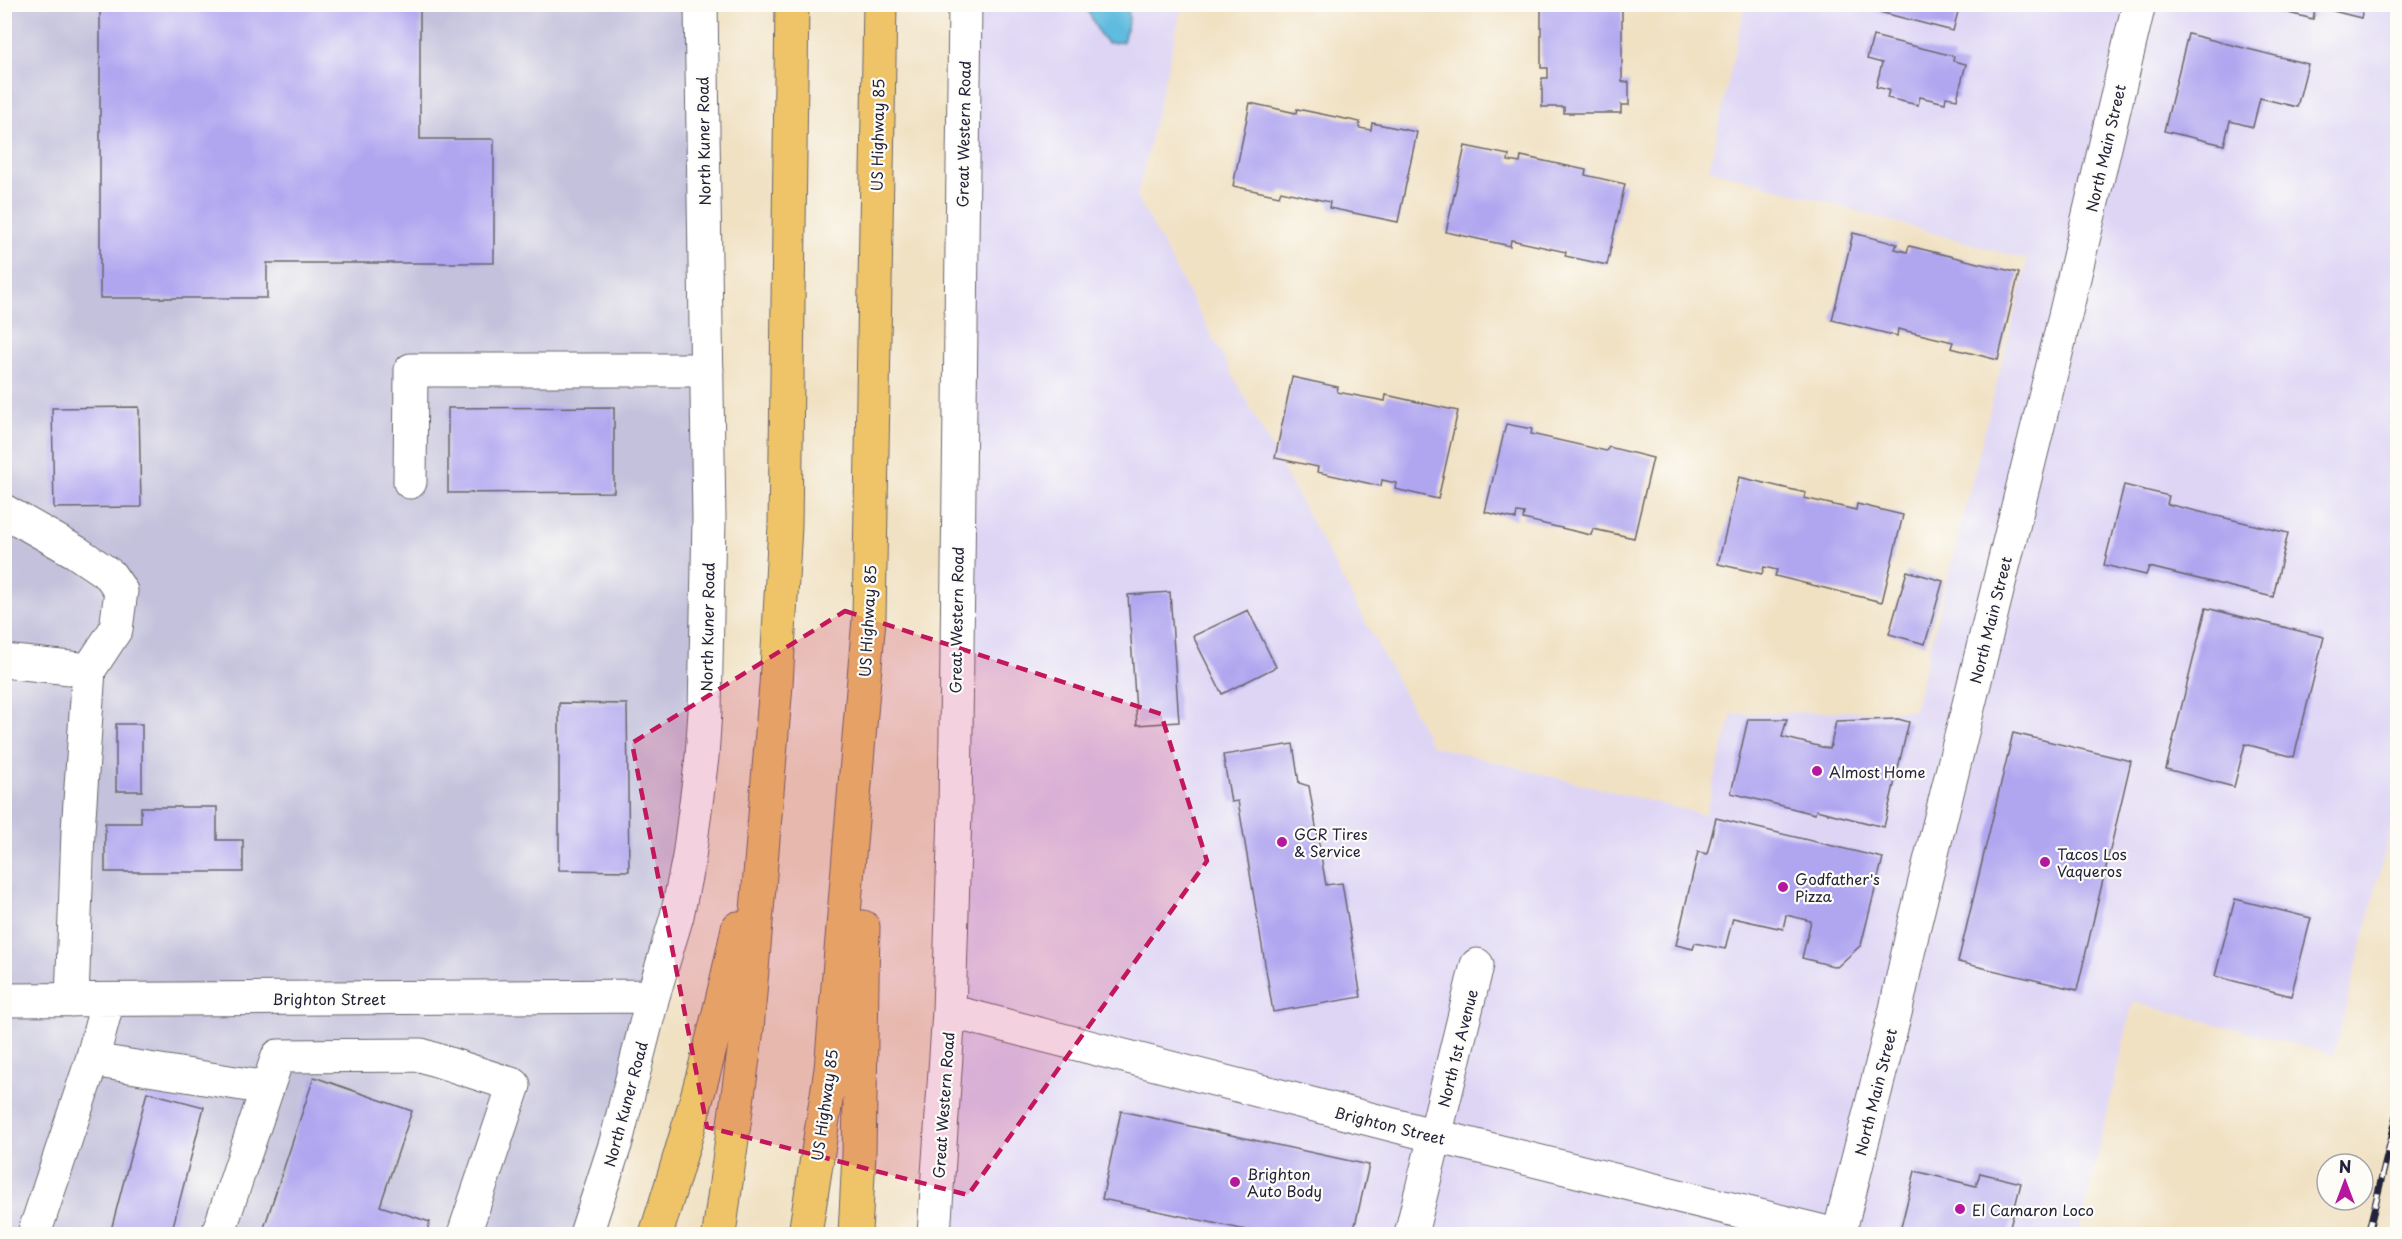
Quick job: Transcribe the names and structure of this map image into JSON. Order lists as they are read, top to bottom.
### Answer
{
  "streets": {
    "highway": ["US Highway 85"],
    "street": [
      "Great Western Road",
      "North Kuner Road",
      "North Main Street",
      "Brighton Street",
      "North 1st Avenue"
    ]
  },
  "crossings": [
    ["Great Western Road", "Brighton Street"],
    ["North Kuner Road", "Brighton Street"],
    ["Brighton Street", "North 1st Avenue"]
  ],
  "places": [
    "Almost Home",
    "GCR Tires & Service",
    "Tacos Los Vaqueros",
    "Godfather's Pizza",
    "Brighton Auto Body",
    "El Camaron Loco"
  ],
  "north": "top"
}
